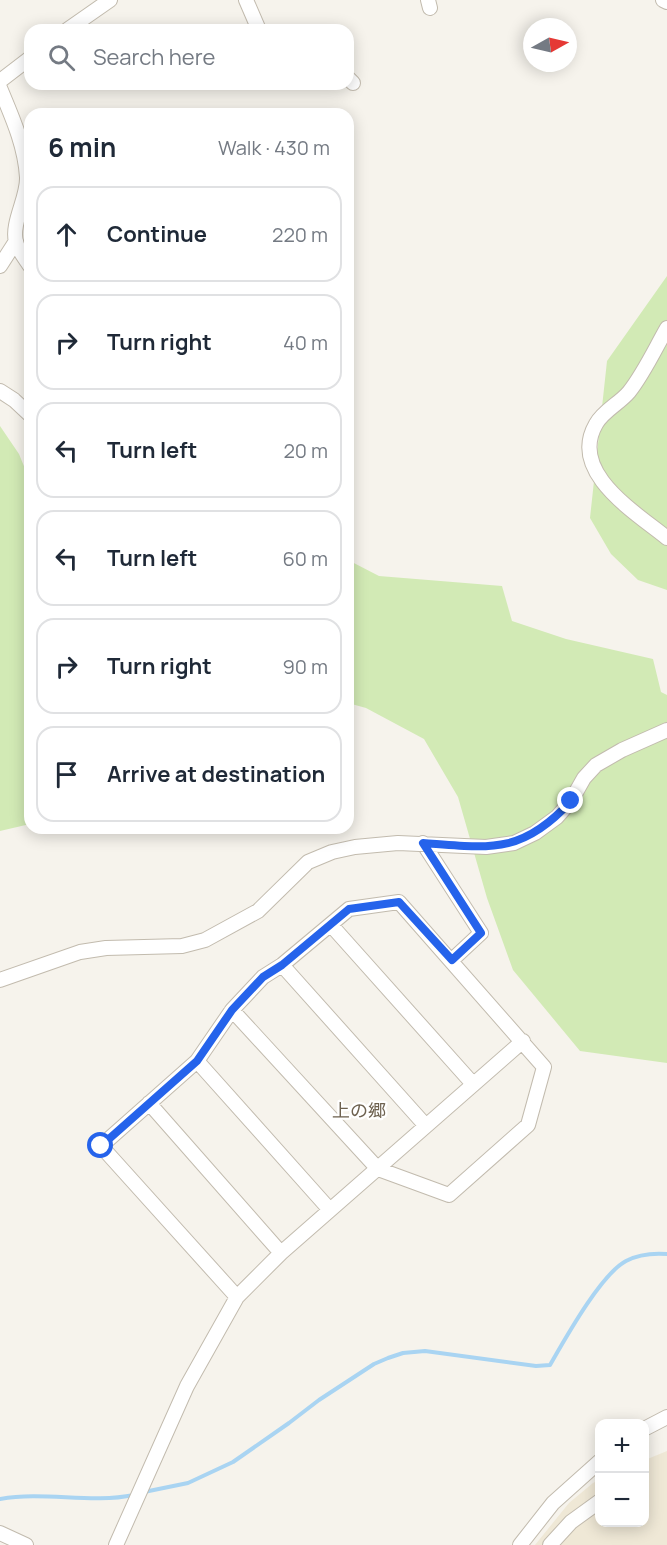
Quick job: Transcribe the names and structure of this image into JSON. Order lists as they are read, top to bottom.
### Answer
{
  "districts": ["上の郷"],
  "north": "right",
  "page": {
    "search": "Search here",
    "heading": ["6 min", "Walk · 430 m"],
    "list": [
      ["Continue", "220 m"],
      ["Turn right", "40 m"],
      ["Turn left", "20 m"],
      ["Turn left", "60 m"],
      ["Turn right", "90 m"],
      "Arrive at destination"
    ],
    "map_buttons": ["+", "−"]
  }
}
